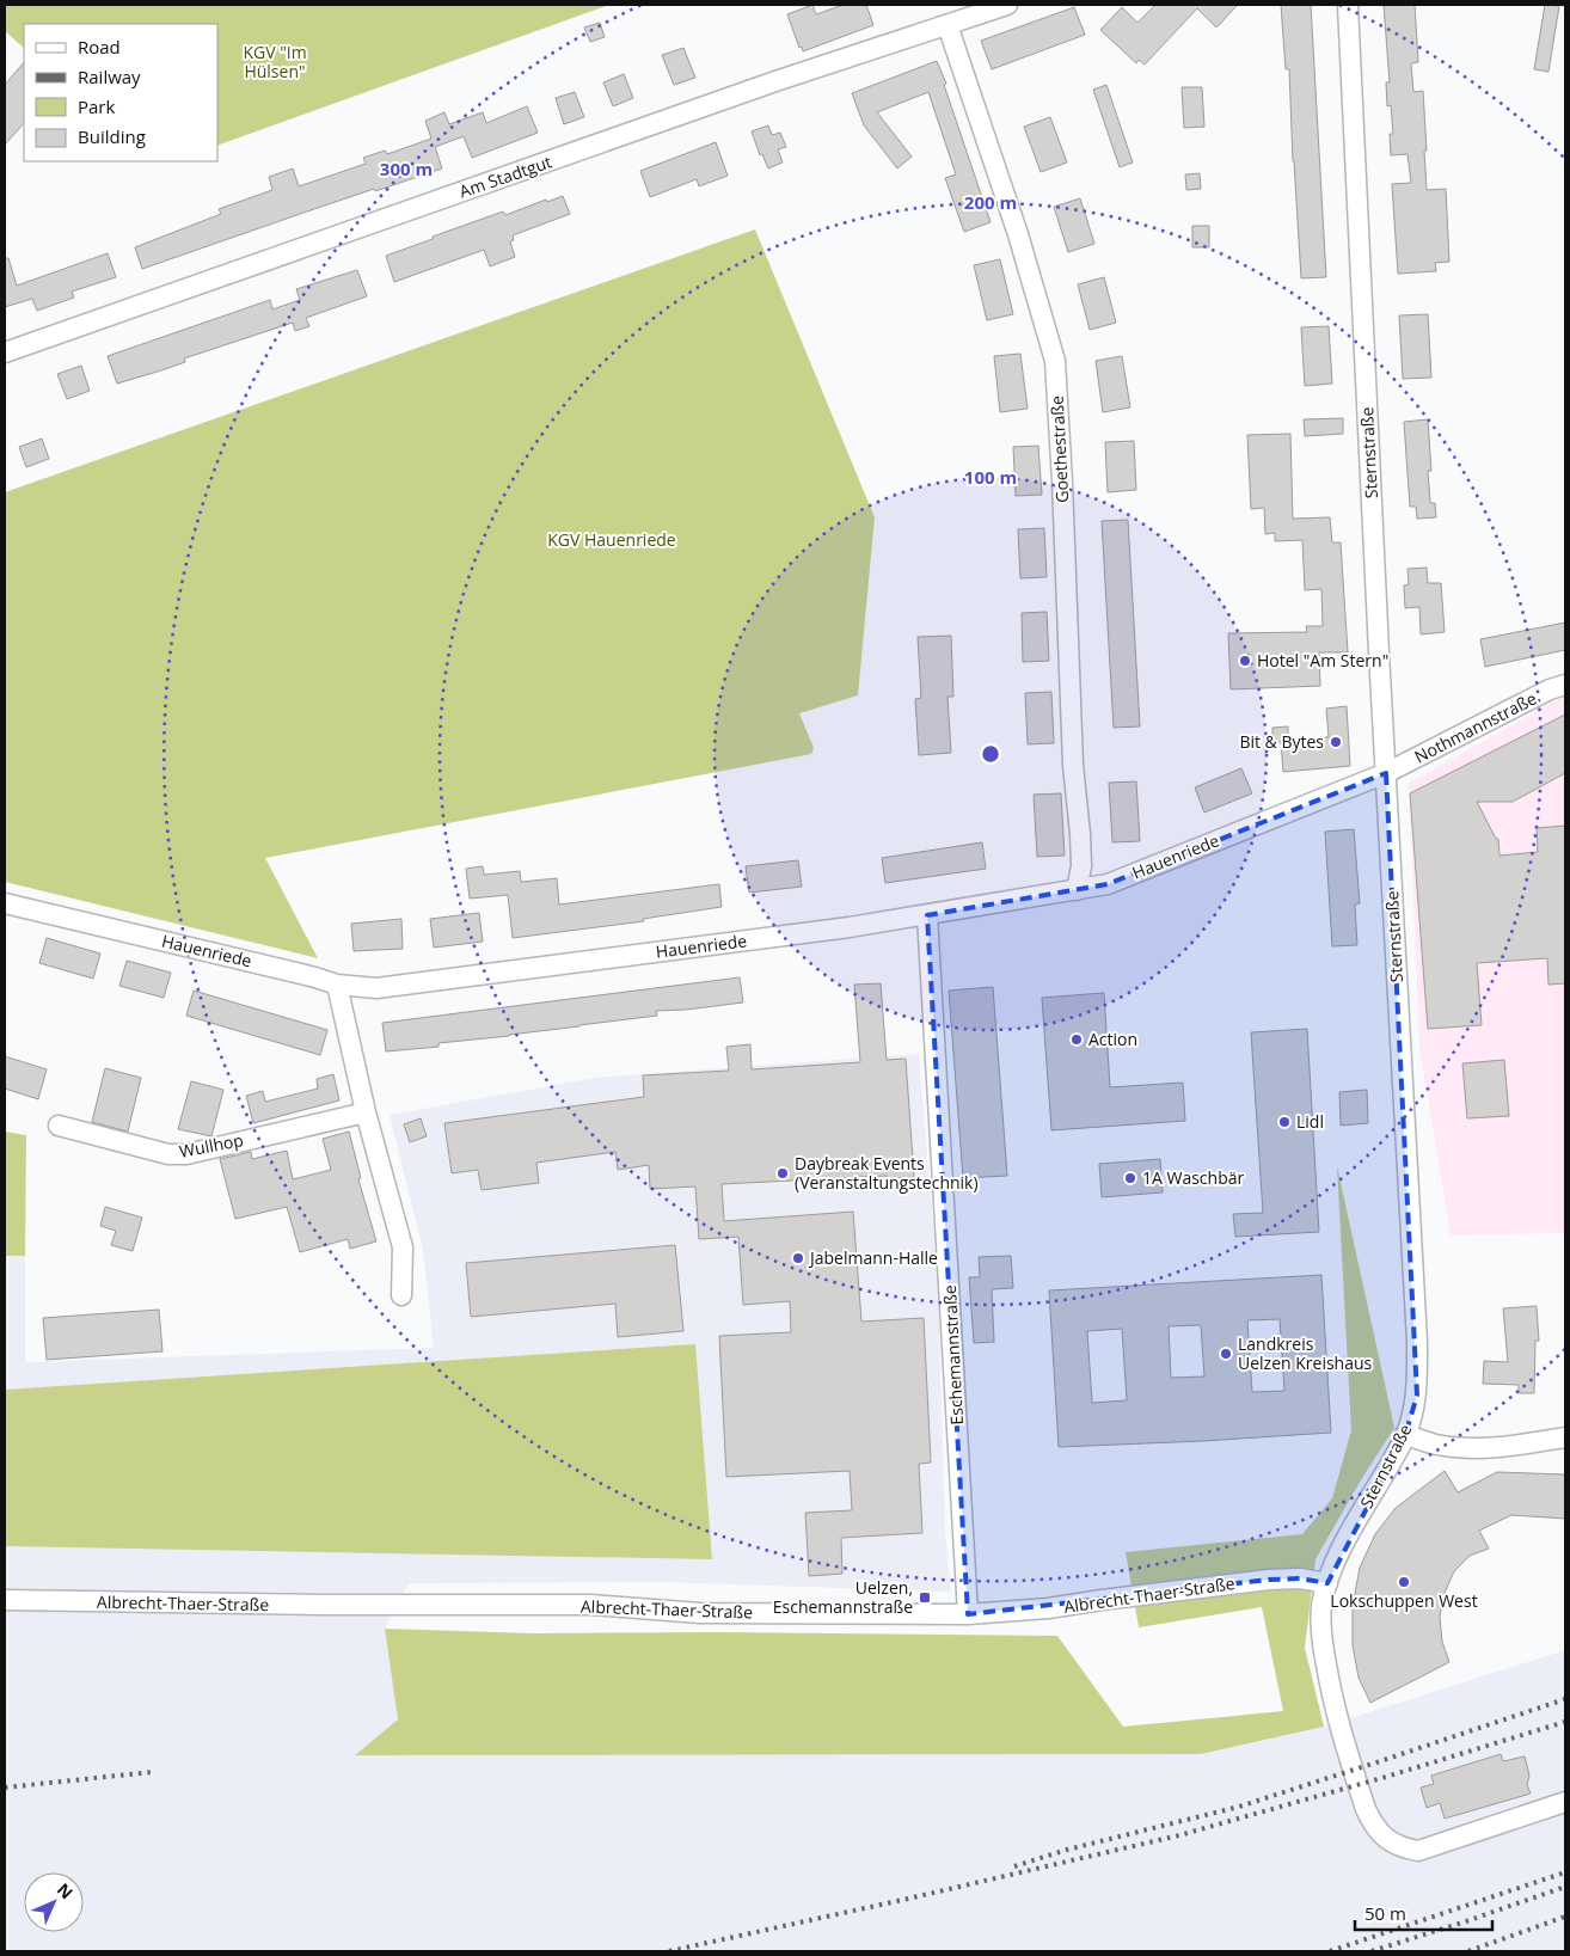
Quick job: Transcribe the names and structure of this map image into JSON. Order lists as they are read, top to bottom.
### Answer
{
  "streets": {
    "street": [
      "Am Stadtgut",
      "Goethestraße",
      "Sternstraße",
      "Nothmannstraße",
      "Hauenriede",
      "Wullhop",
      "Eschemannstraße",
      "Albrecht-Thaer-Straße"
    ]
  },
  "crossings": [
    ["Am Stadtgut", "Goethestraße"],
    ["Goethestraße", "Hauenriede"],
    ["Sternstraße", "Nothmannstraße"],
    ["Sternstraße", "Hauenriede"],
    ["Sternstraße", "Albrecht-Thaer-Straße"],
    ["Nothmannstraße", "Hauenriede"],
    ["Hauenriede", "Eschemannstraße"],
    ["Eschemannstraße", "Albrecht-Thaer-Straße"]
  ],
  "parks": ["KGV \"Im Hülsen\"", "KGV Hauenriede"],
  "places": {
    "other": [
      "Hotel \"Am Stern\"",
      "Bit & Bytes",
      "Action",
      "Lidl",
      "Daybreak Events (Veranstaltungstechnik)",
      "1A Waschbär",
      "Jabelmann-Halle",
      "Landkreis Uelzen Kreishaus",
      "Lokschuppen West"
    ],
    "transit": ["Uelzen, Eschemannstraße"]
  },
  "legend": [
    "Road",
    "Railway",
    "Park",
    "Building"
  ],
  "scale_bar": "50 m",
  "north": "top right",
  "rings": ["300 m", "200 m", "100 m"]
}
